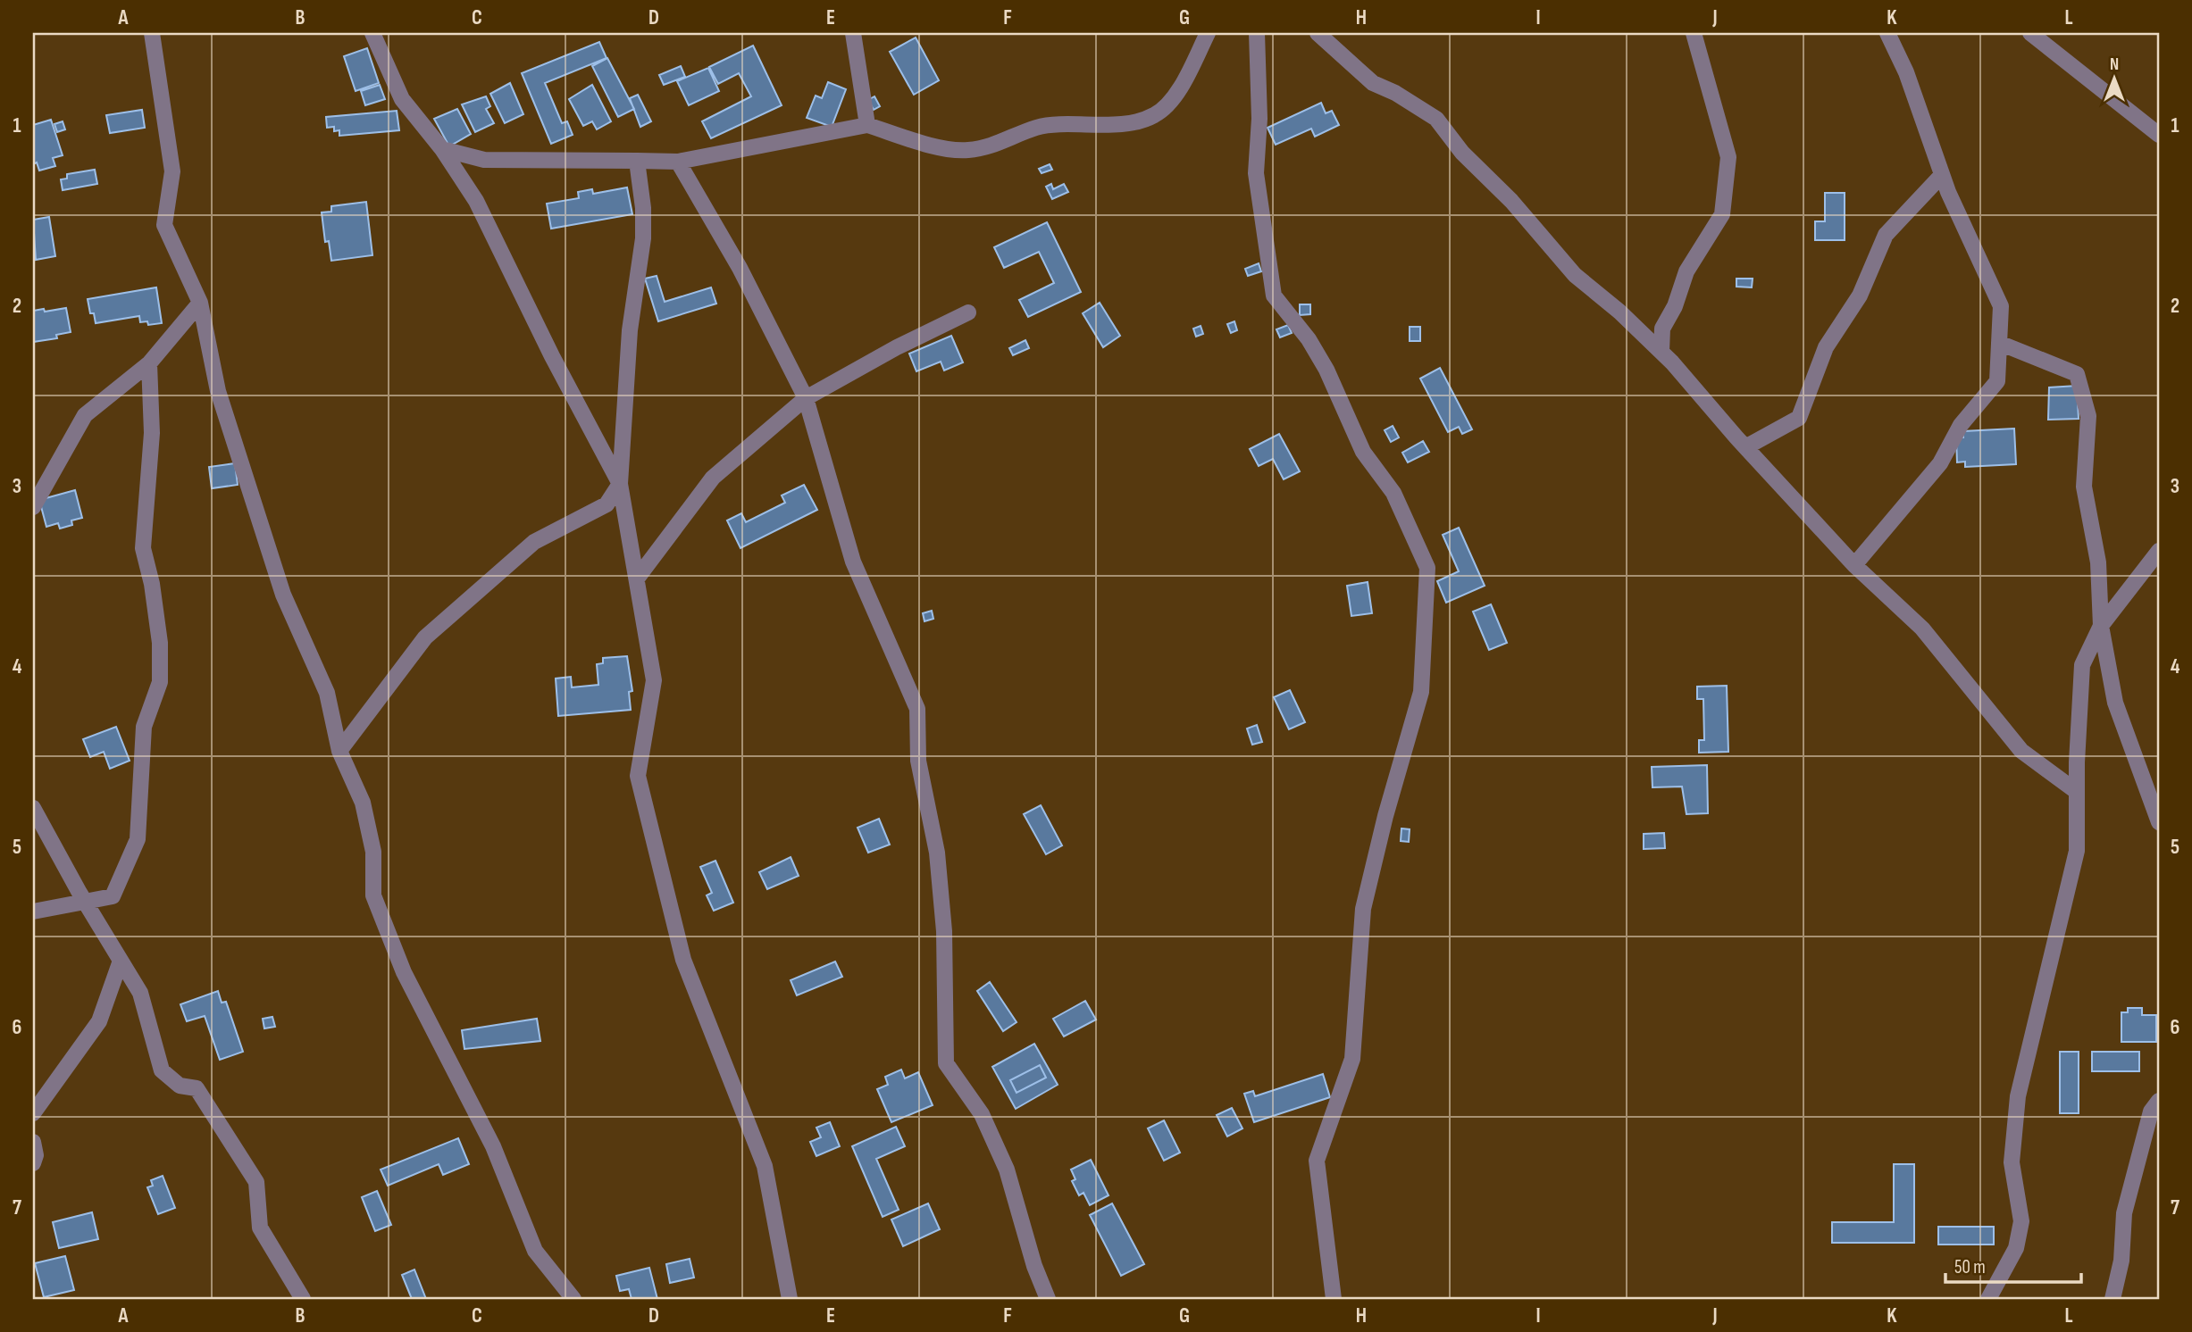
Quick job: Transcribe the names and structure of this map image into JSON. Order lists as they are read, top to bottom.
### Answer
{
  "scale_bar": "50 m",
  "north": "top",
  "grid": {
    "columns": [
      "A",
      "B",
      "C",
      "D",
      "E",
      "F",
      "G",
      "H",
      "I",
      "J",
      "K",
      "L"
    ],
    "rows": [
      "1",
      "2",
      "3",
      "4",
      "5",
      "6",
      "7"
    ]
  }
}
